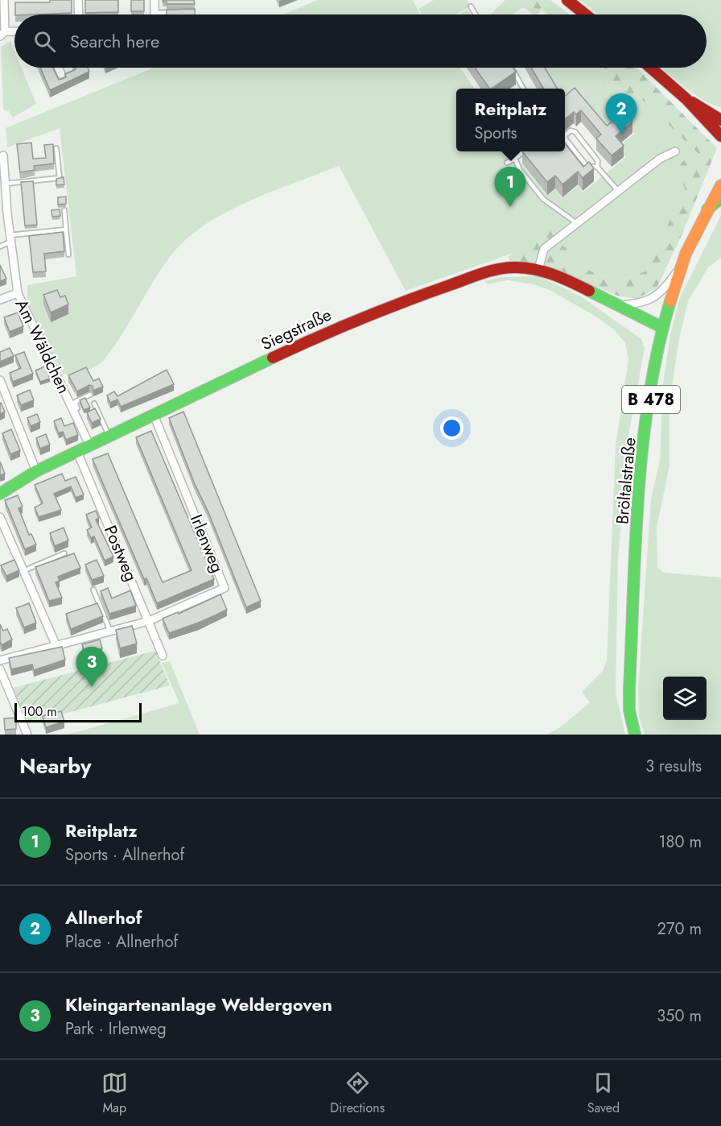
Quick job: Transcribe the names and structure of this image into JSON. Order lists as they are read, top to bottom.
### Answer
{
  "streets": {
    "main road": ["Siegstraße", "B 478", "Bröltalstraße"],
    "street": ["Am Wäldchen", "Irlenweg", "Postweg"]
  },
  "crossings": [
    ["Siegstraße", "Am Wäldchen"],
    ["Siegstraße", "Bröltalstraße"],
    ["Siegstraße", "Irlenweg"],
    ["Siegstraße", "Postweg"],
    ["Irlenweg", "Postweg"]
  ],
  "scale_bar": "100 m",
  "page": {
    "search": "Search here",
    "popup": ["Reitplatz", "Sports"],
    "pins": ["2", "1", "3"],
    "scale": "100 m",
    "heading": ["Nearby", "3 results"],
    "list": [
      {
        "mark": "1",
        "name": "Reitplatz",
        "note": "Sports · Allnerhof",
        "value": "180 m"
      },
      {
        "mark": "2",
        "name": "Allnerhof",
        "note": "Place · Allnerhof",
        "value": "270 m"
      },
      {
        "mark": "3",
        "name": "Kleingartenanlage Weldergoven",
        "note": "Park · Irlenweg",
        "value": "350 m"
      }
    ],
    "nav": ["Map", "Directions", "Saved"]
  }
}
